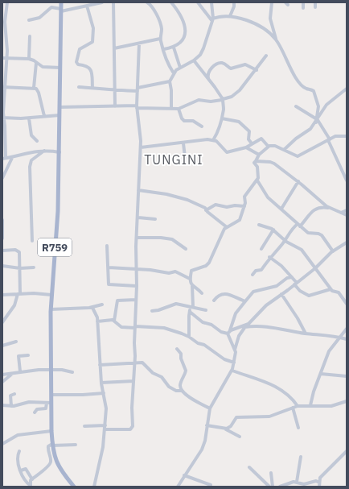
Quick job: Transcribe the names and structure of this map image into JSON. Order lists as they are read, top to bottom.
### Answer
{
  "streets": {
    "main road": ["R759"]
  },
  "districts": ["TUNGINI"]
}
